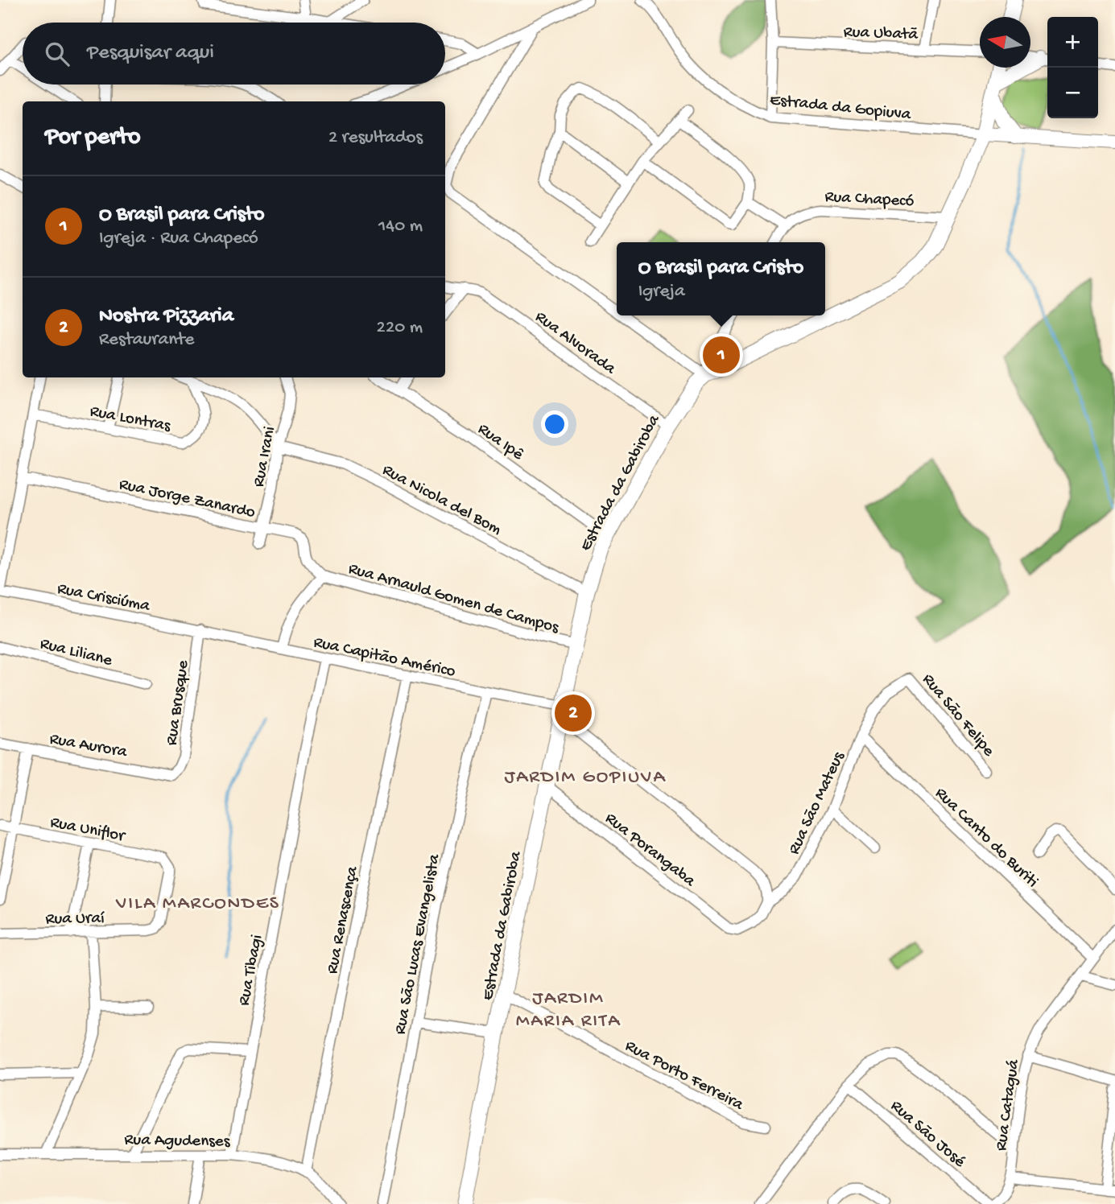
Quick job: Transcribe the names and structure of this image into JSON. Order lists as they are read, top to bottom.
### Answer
{
  "streets": {
    "main road": ["Estrada da Gabiroba"],
    "street": [
      "Rua Ubatã",
      "Estrada da Gopiuva",
      "Rua Chapecó",
      "Rua Alvorada",
      "Rua Lontras",
      "Rua Ipê",
      "Rua Irani",
      "Rua Jorge Zanardo",
      "Rua Nicola del Bom",
      "Rua Crisciúma",
      "Rua Arnauld Gomen de Campos",
      "Rua Liliane",
      "Rua Capitão Américo",
      "Rua Brusque",
      "Rua São Felipe",
      "Rua Aurora",
      "Rua São Mateus",
      "Rua Uniflor",
      "Rua Canto do Buriti",
      "Rua Porangaba",
      "Rua Uraí",
      "Rua Renascença",
      "Rua São Lucas Evangelista",
      "Rua Tibagi",
      "Rua Porto Ferreira",
      "Rua Cataguá",
      "Rua São José",
      "Rua Agudenses"
    ]
  },
  "crossings": [
    ["Estrada da Gopiuva", "Estrada da Gabiroba"],
    ["Rua Chapecó", "Estrada da Gabiroba"],
    ["Rua Alvorada", "Estrada da Gabiroba"],
    ["Rua Ipê", "Estrada da Gabiroba"],
    ["Rua Irani", "Rua Jorge Zanardo"],
    ["Rua Irani", "Rua Nicola del Bom"],
    ["Estrada da Gabiroba", "Rua Nicola del Bom"],
    ["Estrada da Gabiroba", "Rua Arnauld Gomen de Campos"],
    ["Estrada da Gabiroba", "Rua Capitão Américo"],
    ["Estrada da Gabiroba", "Rua Porangaba"],
    ["Estrada da Gabiroba", "Rua Porto Ferreira"],
    ["Rua Jorge Zanardo", "Rua Arnauld Gomen de Campos"],
    ["Rua Crisciúma", "Rua Capitão Américo"],
    ["Rua Crisciúma", "Rua Brusque"],
    ["Rua Capitão Américo", "Rua Brusque"],
    ["Rua Capitão Américo", "Rua Renascença"],
    ["Rua Capitão Américo", "Rua São Lucas Evangelista"],
    ["Rua Capitão Américo", "Rua Tibagi"],
    ["Rua Brusque", "Rua Aurora"],
    ["Rua São Felipe", "Rua São Mateus"],
    ["Rua São Mateus", "Rua Canto do Buriti"],
    ["Rua São Mateus", "Rua Porangaba"],
    ["Rua Uniflor", "Rua Uraí"],
    ["Rua Canto do Buriti", "Rua Cataguá"],
    ["Rua Renascença", "Rua Agudenses"],
    ["Rua Tibagi", "Rua Agudenses"],
    ["Rua Cataguá", "Rua São José"]
  ],
  "districts": ["JARDIM GOPIUVA", "VILA MARCONDES", "JARDIM MARIA RITA"],
  "north": "left",
  "page": {
    "map_buttons": ["+", "−"],
    "search": "Pesquisar aqui",
    "heading": ["Por perto", "2 resultados"],
    "list": [
      {
        "mark": "1",
        "name": "O Brasil para Cristo",
        "note": "Igreja · Rua Chapecó",
        "value": "140 m"
      },
      {
        "mark": "2",
        "name": "Nostra Pizzaria",
        "note": "Restaurante",
        "value": "220 m"
      }
    ],
    "popup": ["O Brasil para Cristo", "Igreja"],
    "pins": ["1", "2"]
  }
}
